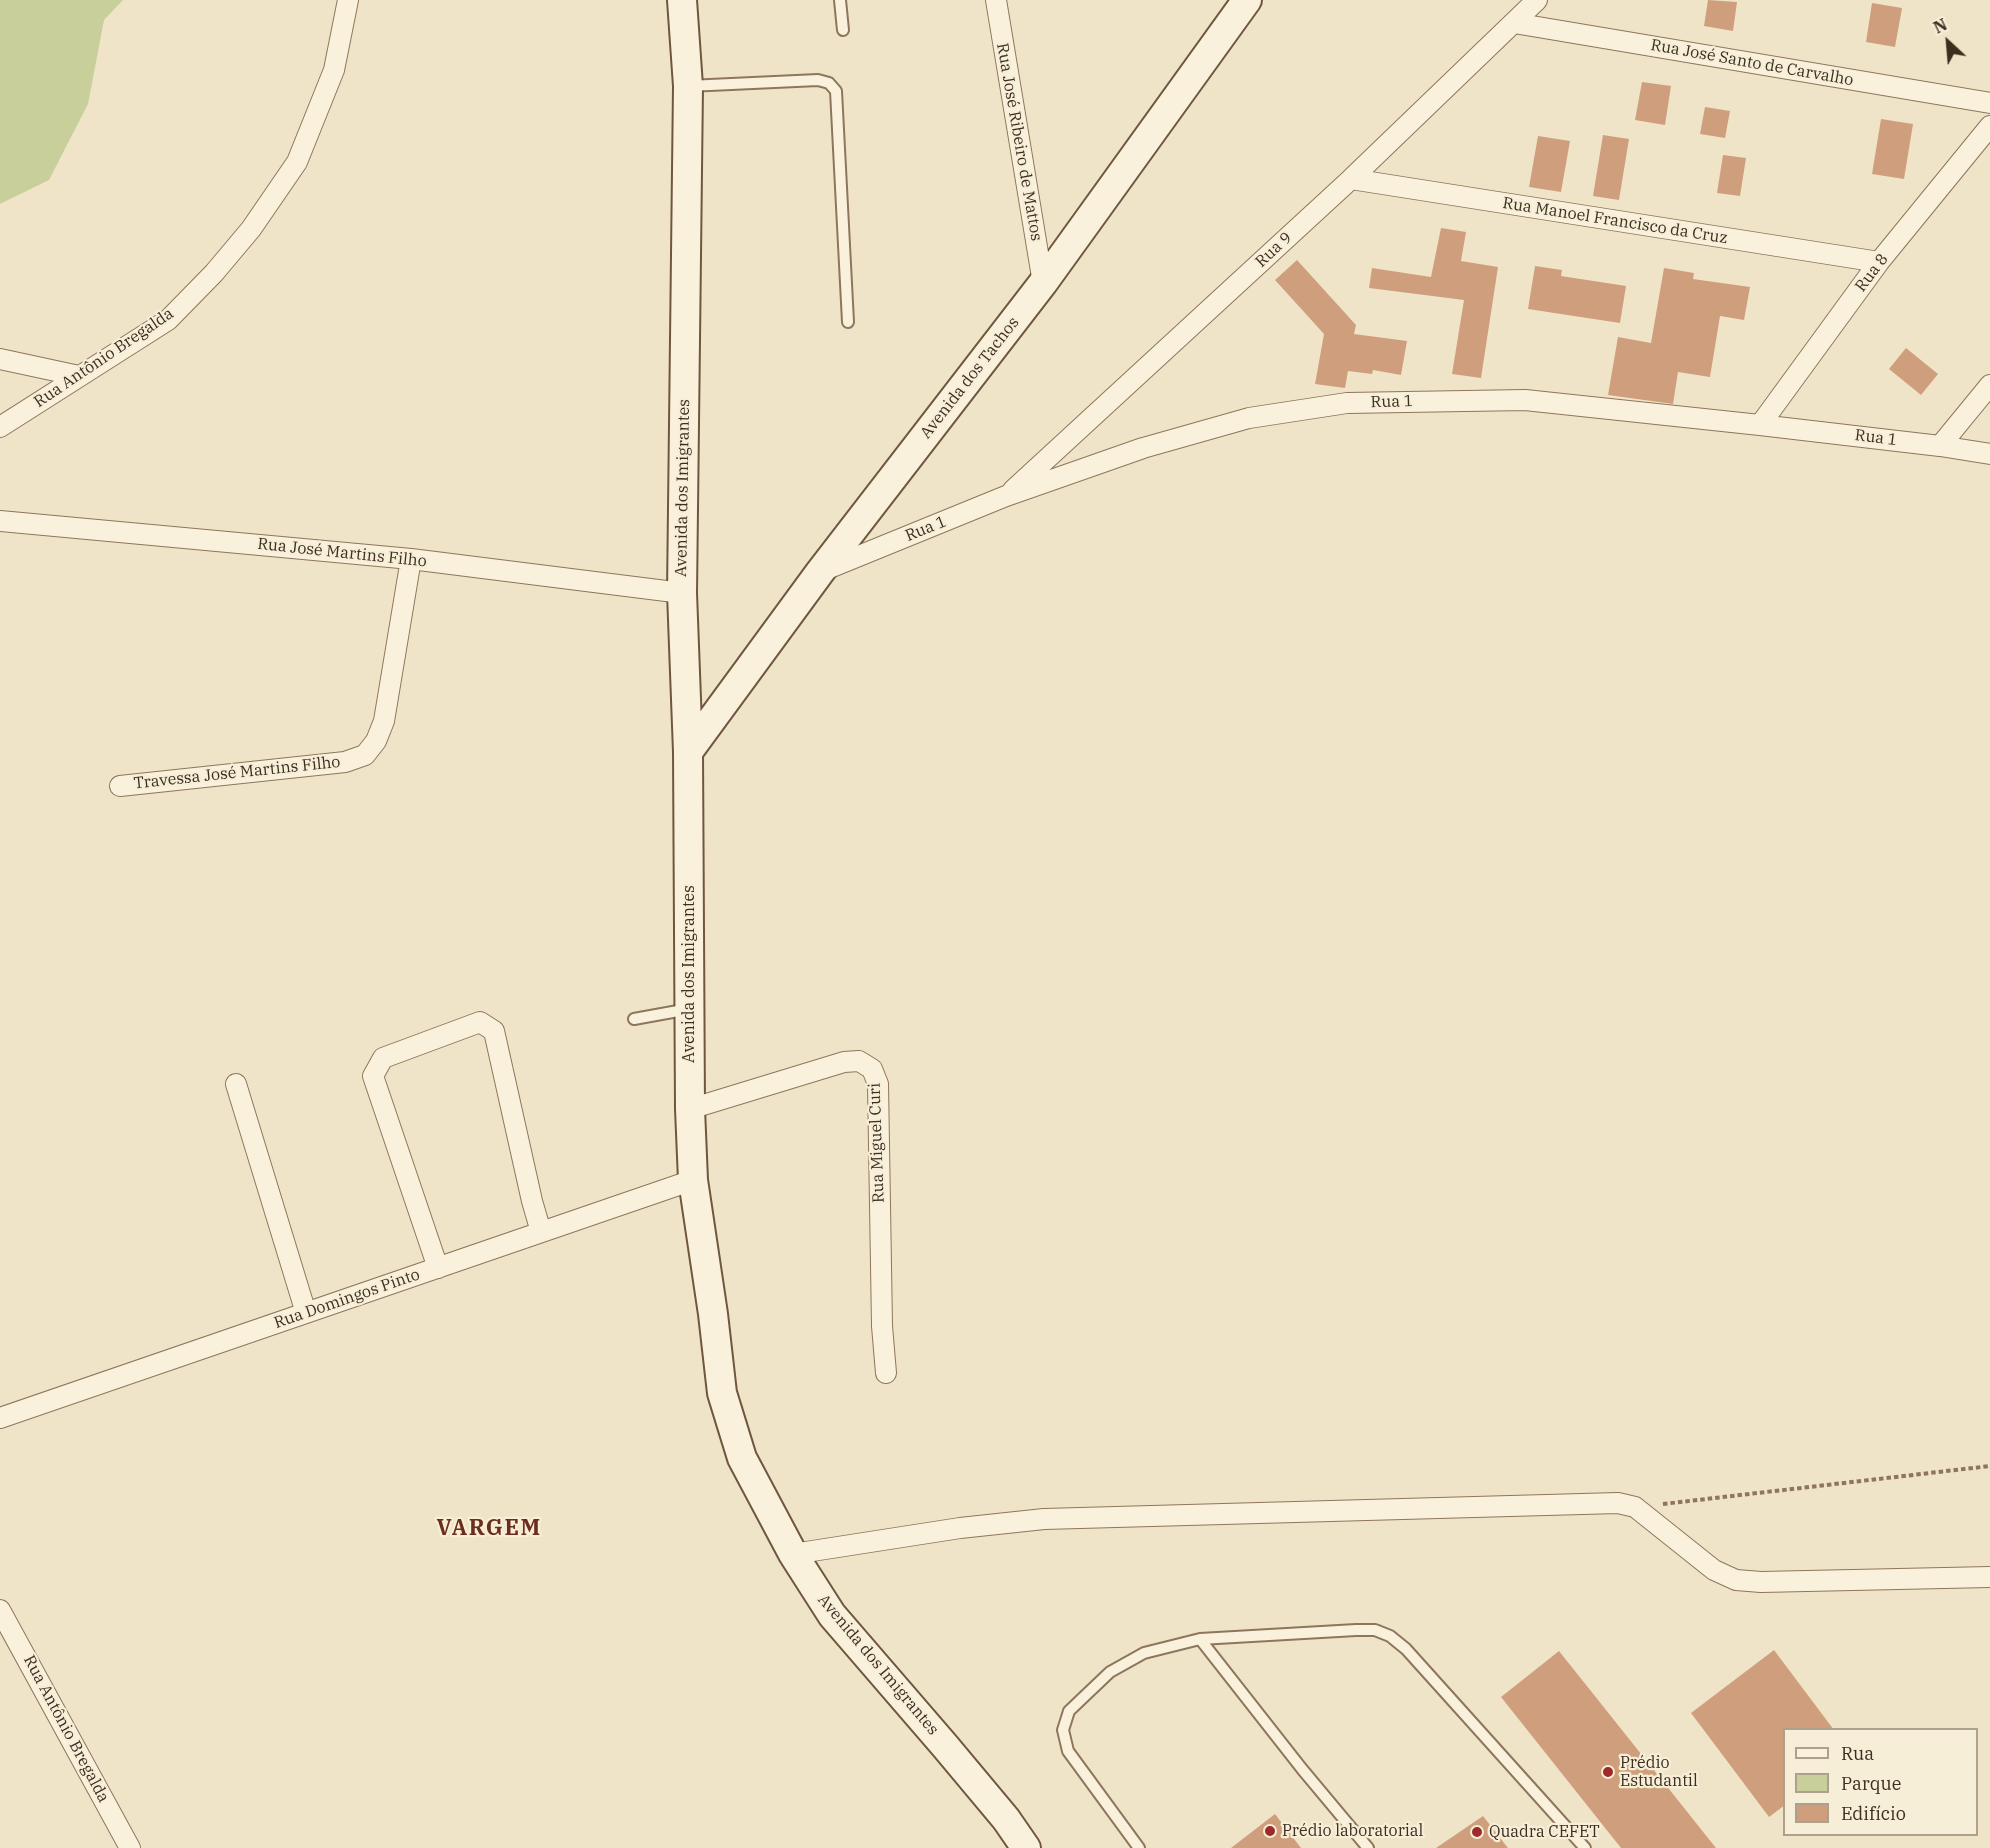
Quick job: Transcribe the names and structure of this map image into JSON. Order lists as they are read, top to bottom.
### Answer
{
  "streets": {
    "street": [
      "Rua José Santo de Carvalho",
      "Rua José Ribeiro de Mattos",
      "Rua Manoel Francisco da Cruz",
      "Rua 9",
      "Rua 8",
      "Rua Antônio Bregalda",
      "Avenida dos Tachos",
      "Rua 1",
      "Avenida dos Imigrantes",
      "Rua José Martins Filho",
      "Travessa José Martins Filho",
      "Rua Miguel Curi",
      "Rua Domingos Pinto"
    ]
  },
  "crossings": [
    ["Rua José Santo de Carvalho", "Rua 9"],
    ["Rua José Ribeiro de Mattos", "Avenida dos Tachos"],
    ["Rua Manoel Francisco da Cruz", "Rua 9"],
    ["Rua Manoel Francisco da Cruz", "Rua 8"],
    ["Rua 9", "Rua 1"],
    ["Rua 8", "Rua 1"],
    ["Avenida dos Tachos", "Rua 1"],
    ["Avenida dos Tachos", "Avenida dos Imigrantes"],
    ["Avenida dos Imigrantes", "Rua José Martins Filho"],
    ["Avenida dos Imigrantes", "Rua Miguel Curi"],
    ["Avenida dos Imigrantes", "Rua Domingos Pinto"],
    ["Rua José Martins Filho", "Travessa José Martins Filho"]
  ],
  "districts": ["VARGEM"],
  "places": ["Prédio Estudantil", "Prédio laboratorial", "Quadra CEFET"],
  "legend": ["Rua", "Parque", "Edifício"],
  "north": "top left"
}
